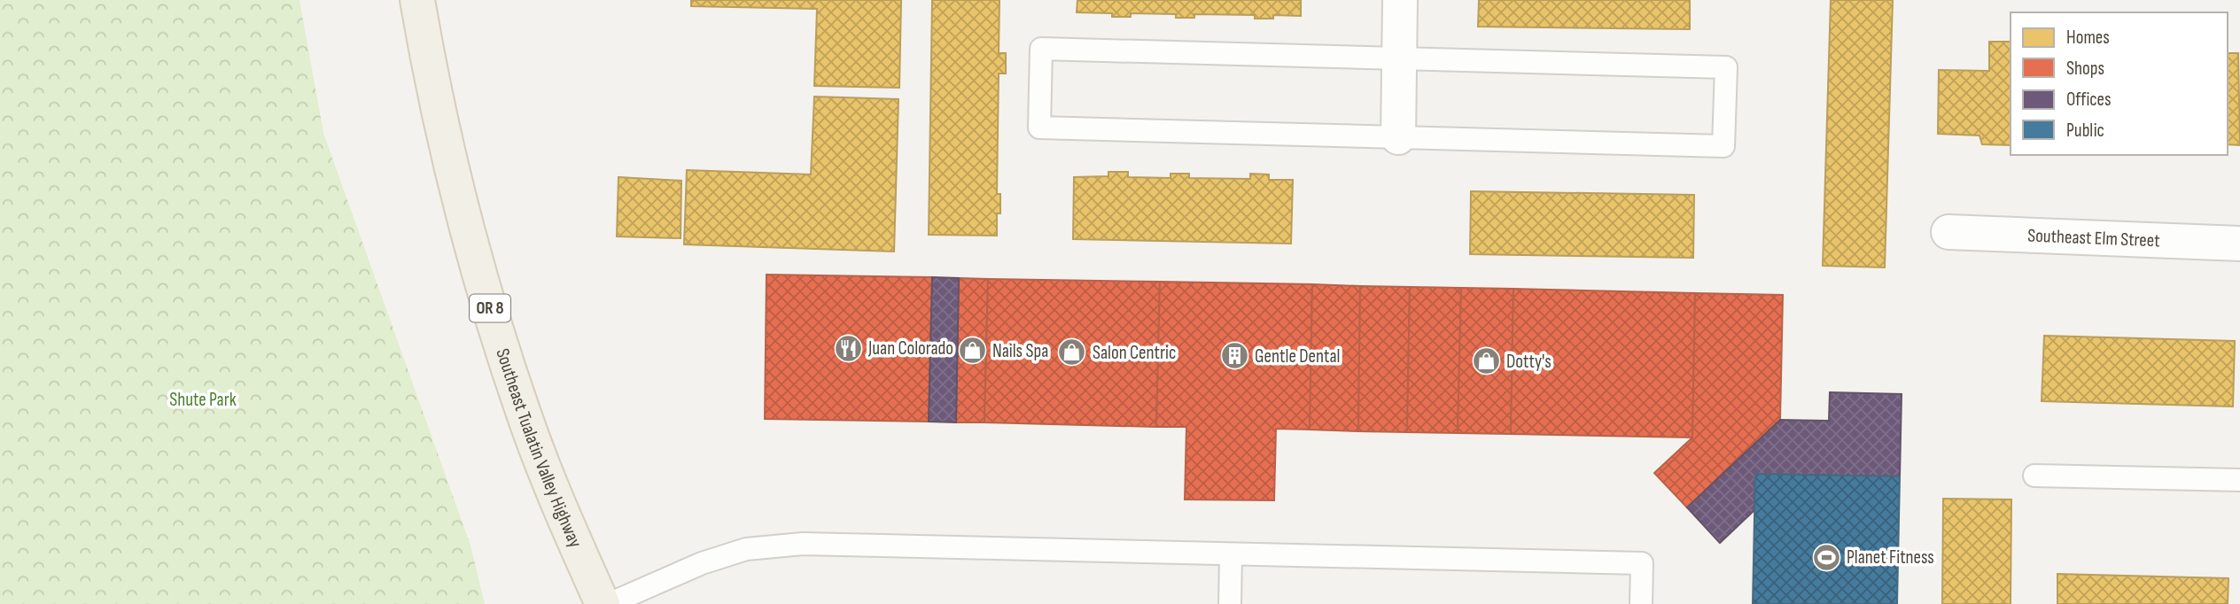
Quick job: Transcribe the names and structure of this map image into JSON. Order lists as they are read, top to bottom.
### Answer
{
  "streets": {
    "main road": ["OR 8", "Southeast Tualatin Valley Highway"],
    "street": ["Southeast Elm Street"]
  },
  "parks": ["Shute Park"],
  "places": {
    "restaurant": ["Juan Colorado"],
    "shop": ["Nails Spa", "Salon Centric", "Dotty's"],
    "building": ["Gentle Dental"],
    "sports": ["Planet Fitness"]
  },
  "legend": [
    "Homes",
    "Shops",
    "Offices",
    "Public"
  ]
}
